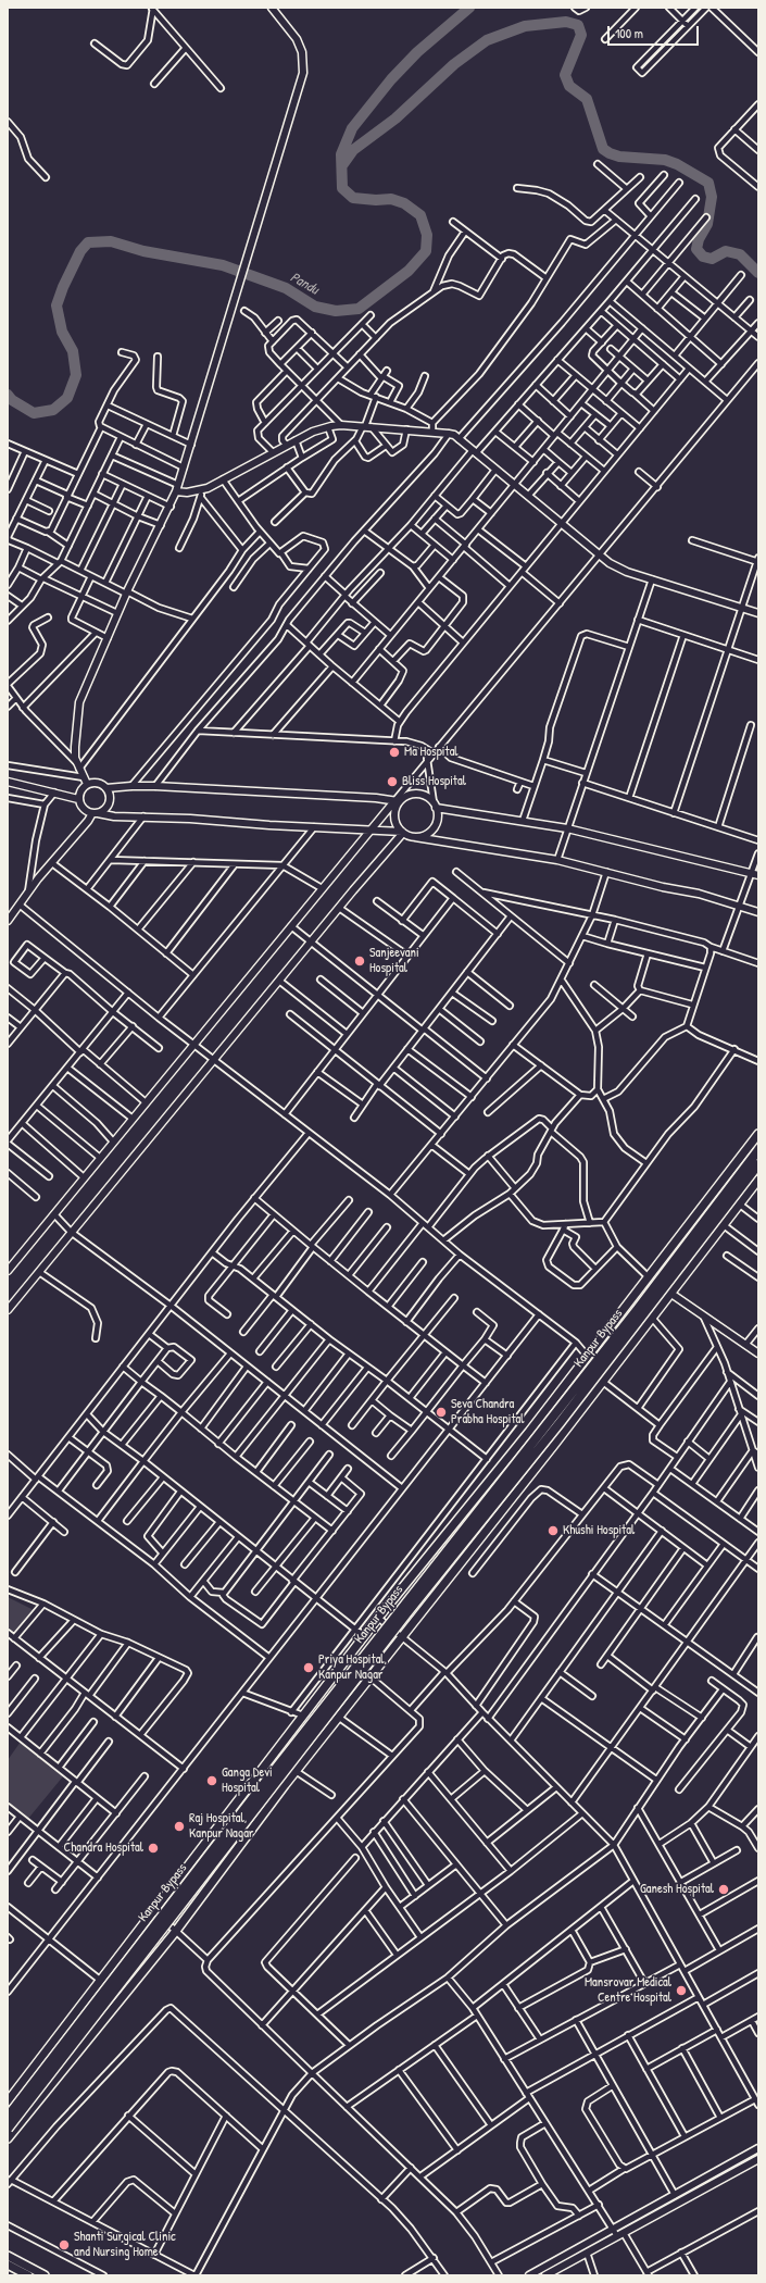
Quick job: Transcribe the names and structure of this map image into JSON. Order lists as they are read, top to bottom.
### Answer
{
  "streets": {
    "highway": ["Kanpur Bypass"]
  },
  "water": ["Pandu"],
  "places": [
    "Ma Hospital",
    "Bliss Hospital",
    "Sanjeevani Hospital",
    "Seva Chandra Prabha Hospital",
    "Khushi Hospital",
    "Priya Hospital, Kanpur Nagar",
    "Ganga Devi Hospital",
    "Raj Hospital, Kanpur Nagar",
    "Chandra Hospital",
    "Ganesh Hospital",
    "Mansrovar Medical Centre Hospital",
    "Shanti Surgical Clinic and Nursing Home"
  ],
  "scale_bar": "100 m"
}
